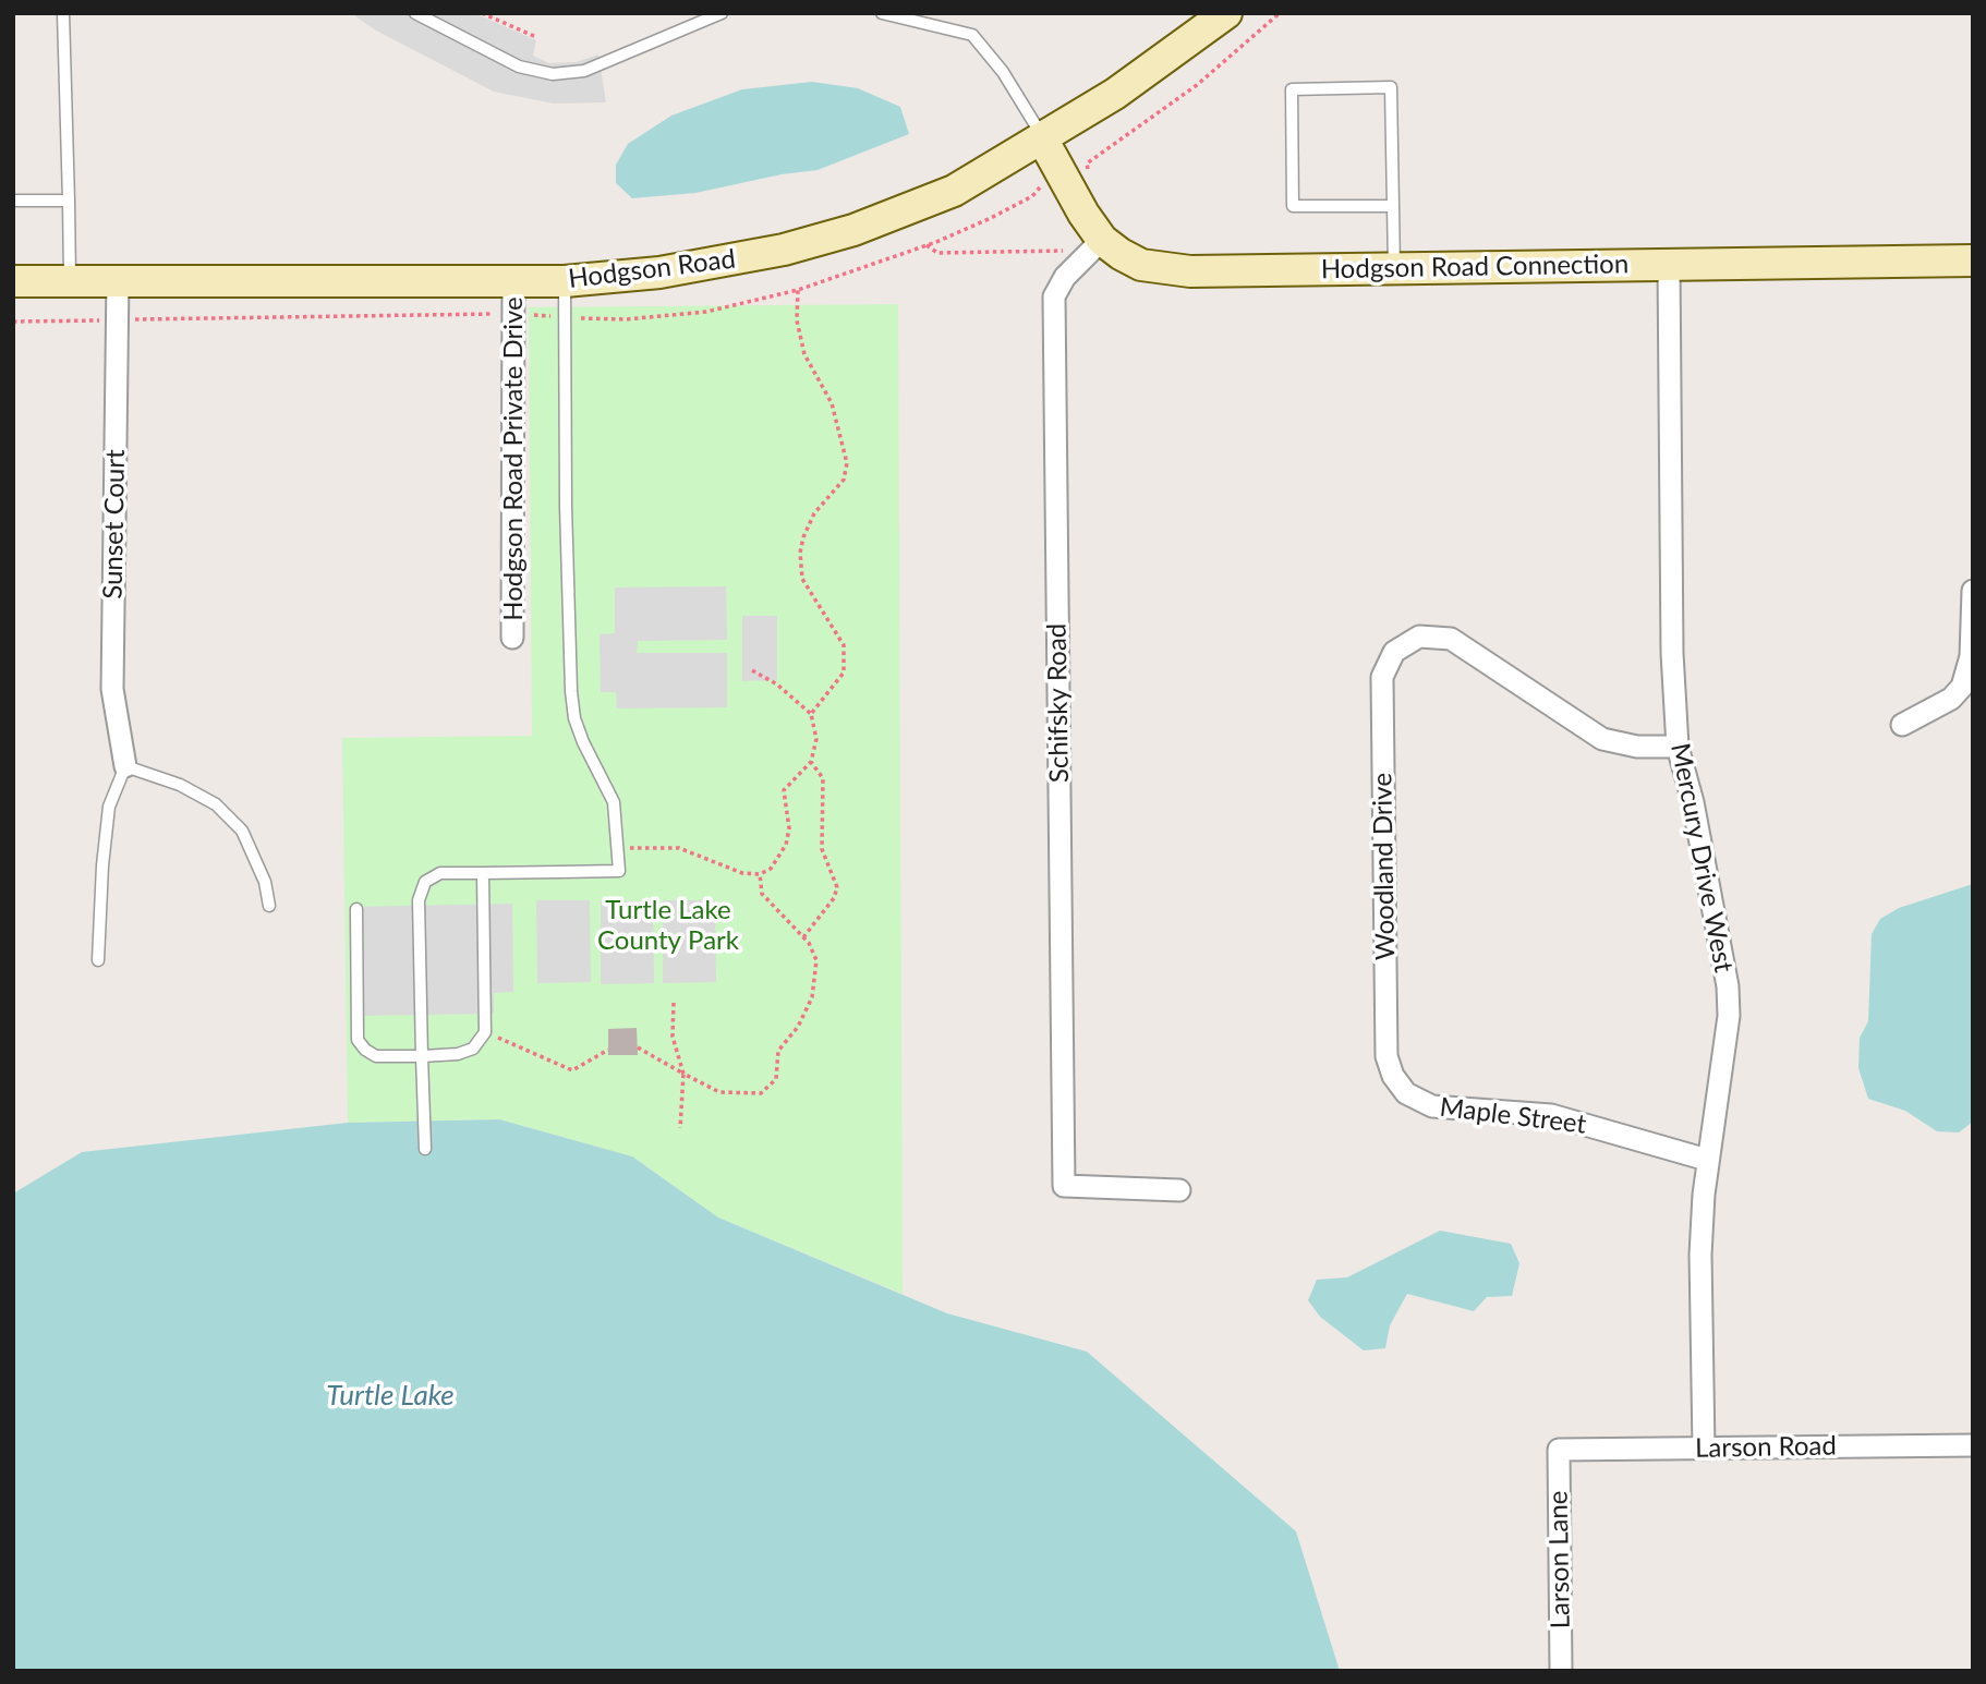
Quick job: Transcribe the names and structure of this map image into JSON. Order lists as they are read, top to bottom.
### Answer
{
  "streets": {
    "main road": ["Hodgson Road Connection", "Hodgson Road"],
    "street": [
      "Hodgson Road Private Drive",
      "Sunset Court",
      "Schifsky Road",
      "Mercury Drive West",
      "Woodland Drive",
      "Maple Street",
      "Larson Road",
      "Larson Lane"
    ]
  },
  "crossings": [
    ["Hodgson Road Connection", "Hodgson Road"],
    ["Hodgson Road Connection", "Schifsky Road"],
    ["Hodgson Road Connection", "Mercury Drive West"],
    ["Hodgson Road", "Hodgson Road Private Drive"],
    ["Hodgson Road", "Sunset Court"],
    ["Mercury Drive West", "Woodland Drive"],
    ["Mercury Drive West", "Maple Street"],
    ["Mercury Drive West", "Larson Road"],
    ["Woodland Drive", "Maple Street"],
    ["Larson Road", "Larson Lane"]
  ],
  "water": ["Turtle Lake"],
  "parks": ["Turtle Lake County Park"]
}
